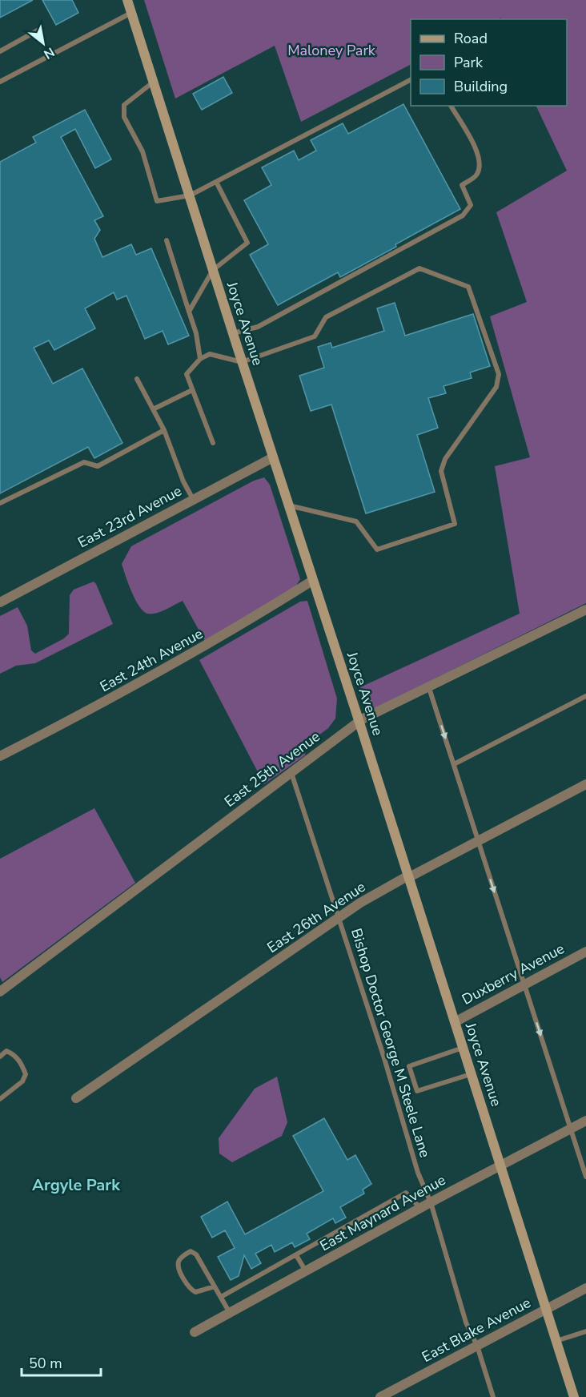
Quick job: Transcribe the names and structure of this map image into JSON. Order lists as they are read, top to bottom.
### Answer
{
  "streets": {
    "street": [
      "Joyce Avenue",
      "East 23rd Avenue",
      "East 24th Avenue",
      "East 25th Avenue",
      "East 26th Avenue",
      "Duxberry Avenue",
      "East Maynard Avenue",
      "East Blake Avenue"
    ],
    "lane": ["Bishop Doctor George M Steele Lane"]
  },
  "crossings": [
    ["Joyce Avenue", "East 23rd Avenue"],
    ["Joyce Avenue", "East 24th Avenue"],
    ["Joyce Avenue", "East 25th Avenue"],
    ["Joyce Avenue", "East 26th Avenue"],
    ["Joyce Avenue", "Duxberry Avenue"],
    ["Joyce Avenue", "East Maynard Avenue"],
    ["Joyce Avenue", "East Blake Avenue"],
    ["East 25th Avenue", "Bishop Doctor George M Steele Lane"],
    ["East 26th Avenue", "Bishop Doctor George M Steele Lane"],
    ["Bishop Doctor George M Steele Lane", "East Maynard Avenue"],
    ["Bishop Doctor George M Steele Lane", "East Blake Avenue"]
  ],
  "districts": ["Argyle Park"],
  "parks": ["Maloney Park"],
  "legend": ["Road", "Park", "Building"],
  "scale_bar": "50 m",
  "north": "bottom right"
}
